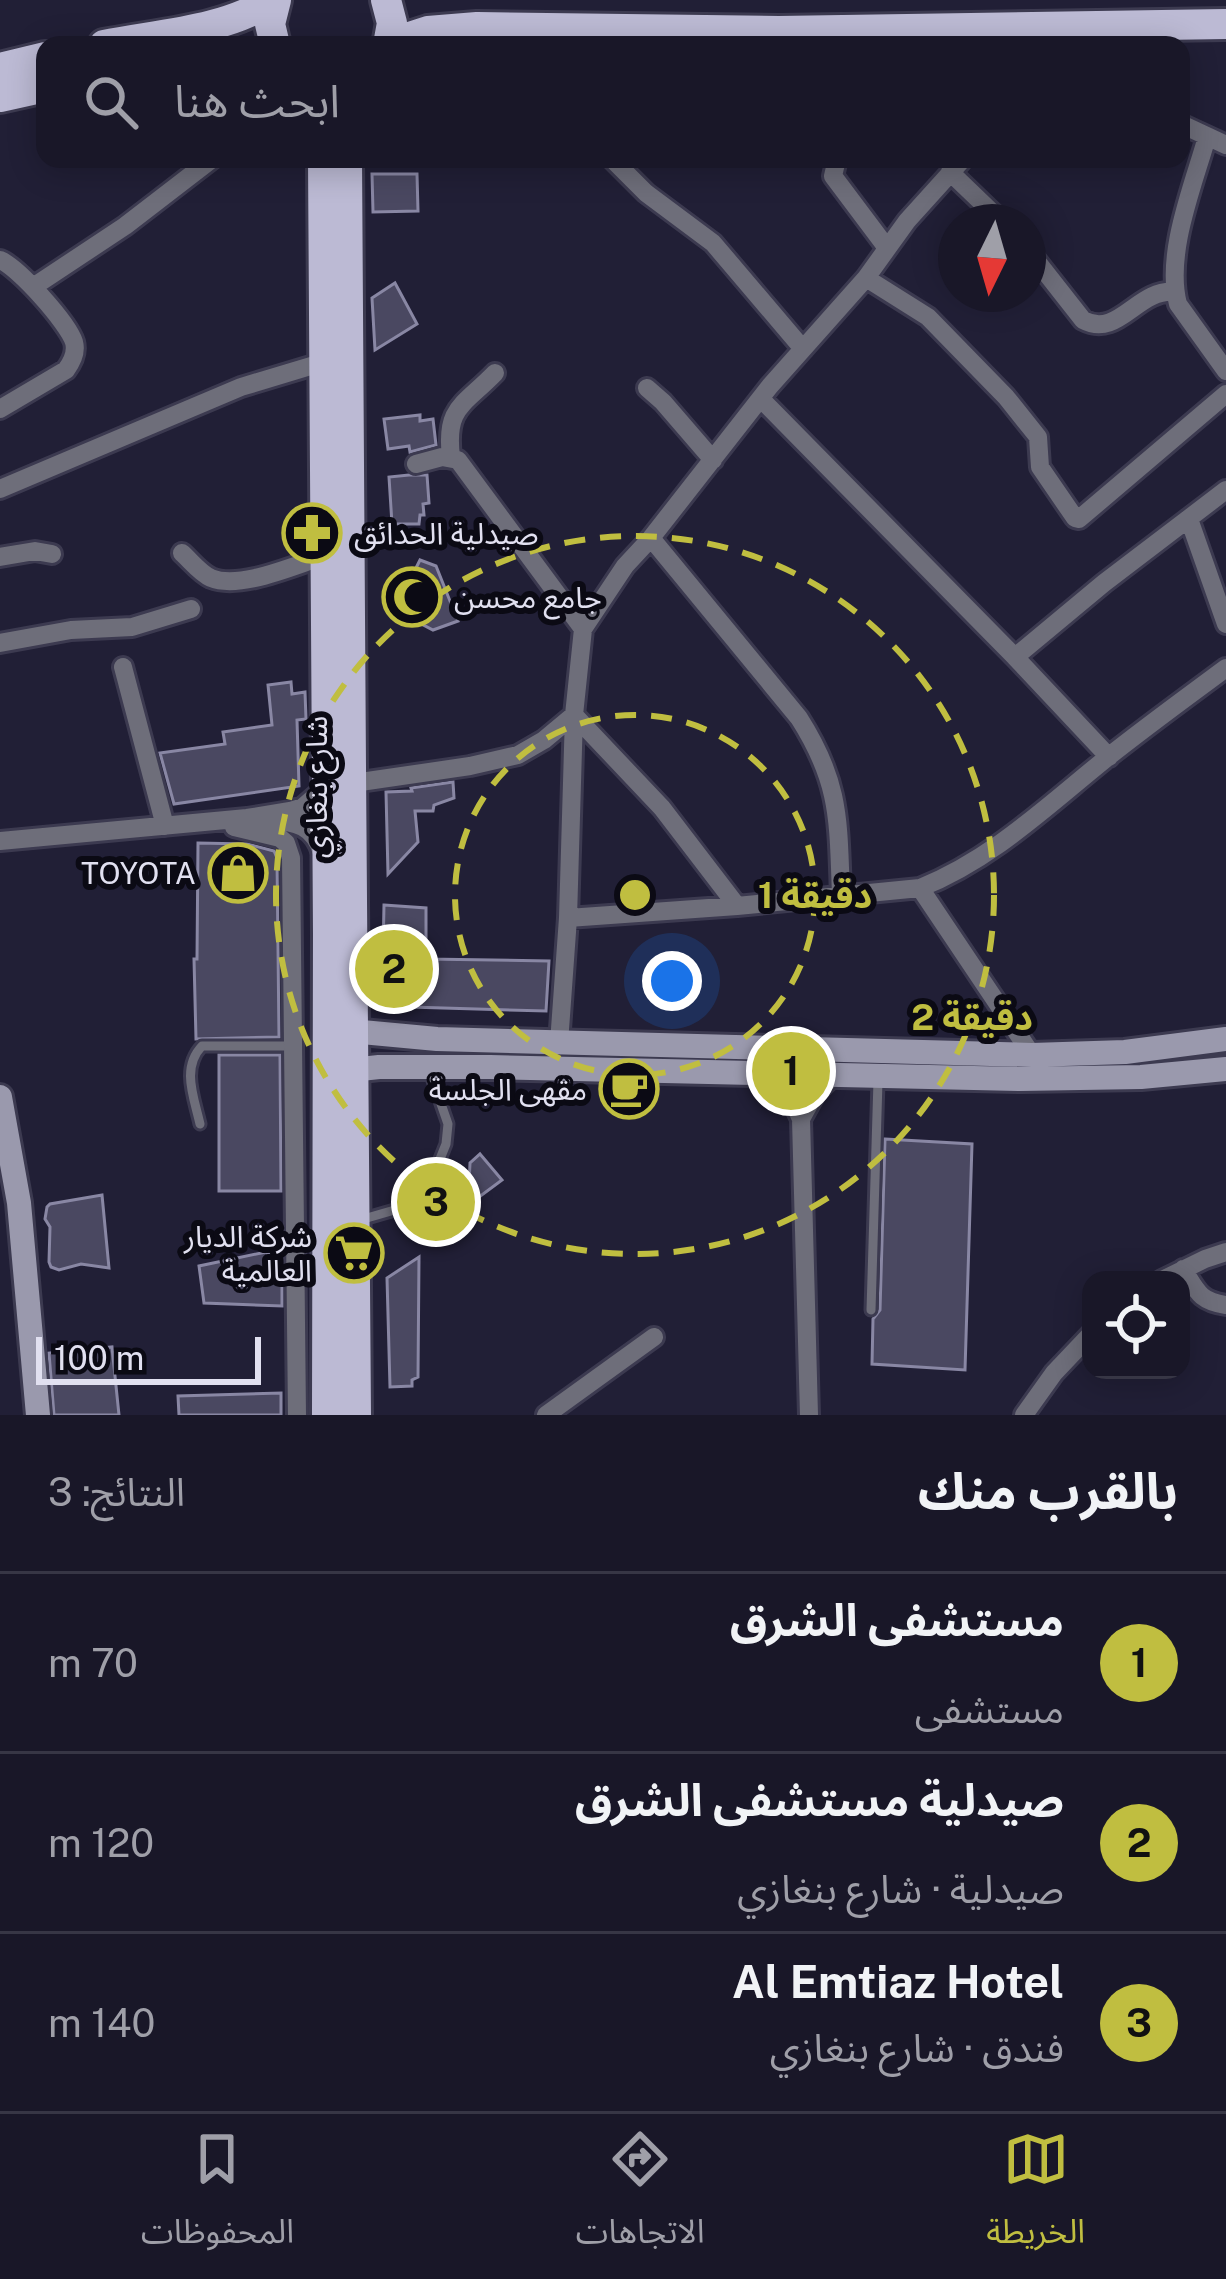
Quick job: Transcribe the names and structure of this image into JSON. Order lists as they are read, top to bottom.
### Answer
{
  "streets": {
    "main road": ["شارع بنغازي"]
  },
  "places": {
    "pharmacy": ["صيدلية الحدائق"],
    "mosque": ["جامع محسن"],
    "shop": ["TOYOTA"],
    "cafe": ["مقهى الجلسة"],
    "supermarket": ["شركة الديار العالمية"]
  },
  "scale_bar": "100 m",
  "north": "bottom",
  "page": {
    "search": "ابحث هنا",
    "pins": ["2", "1", "3"],
    "scale": "100 m",
    "heading": ["بالقرب منك", "النتائج: 3"],
    "list": [
      {
        "mark": "1",
        "name": "مستشفى الشرق",
        "note": "مستشفى",
        "value": "70 m"
      },
      {
        "mark": "2",
        "name": "صيدلية مستشفى الشرق",
        "note": "صيدلية · شارع بنغازي",
        "value": "120 m"
      },
      {
        "mark": "3",
        "name": "Al Emtiaz Hotel",
        "note": "فندق · شارع بنغازي",
        "value": "140 m"
      }
    ],
    "nav": ["الخريطة", "الاتجاهات", "المحفوظات"]
  },
  "rings": ["1 دقيقة", "2 دقيقة"]
}
